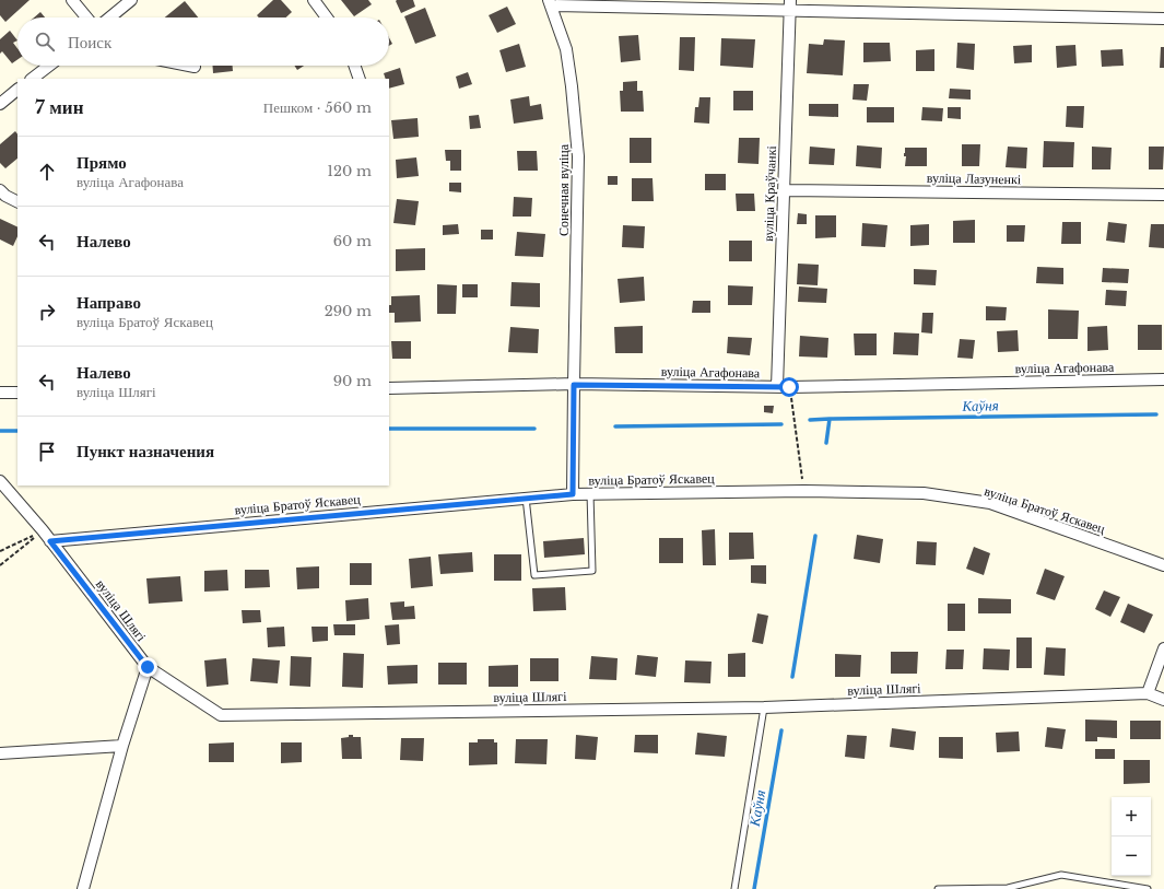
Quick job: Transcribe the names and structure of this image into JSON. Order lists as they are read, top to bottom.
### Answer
{
  "streets": {
    "street": [
      "вуліца Лазуненкі",
      "Сонечная вуліца",
      "вуліца Краўчанкі",
      "вуліца Агафонава",
      "вуліца Братоў Яскавец",
      "вуліца Шлягі"
    ]
  },
  "crossings": [
    ["вуліца Лазуненкі", "вуліца Краўчанкі"],
    ["Сонечная вуліца", "вуліца Агафонава"],
    ["Сонечная вуліца", "вуліца Братоў Яскавец"],
    ["вуліца Краўчанкі", "вуліца Агафонава"],
    ["вуліца Братоў Яскавец", "вуліца Шлягі"]
  ],
  "water": ["Каўня"],
  "page": {
    "search": "Поиск",
    "heading": ["7 мин", "Пешком · 560 m"],
    "list": [
      ["Прямо", "вуліца Агафонава", "120 m"],
      ["Налево", "60 m"],
      ["Направо", "вуліца Братоў Яскавец", "290 m"],
      ["Налево", "вуліца Шлягі", "90 m"],
      "Пункт назначения"
    ],
    "map_buttons": ["+", "−"]
  }
}
